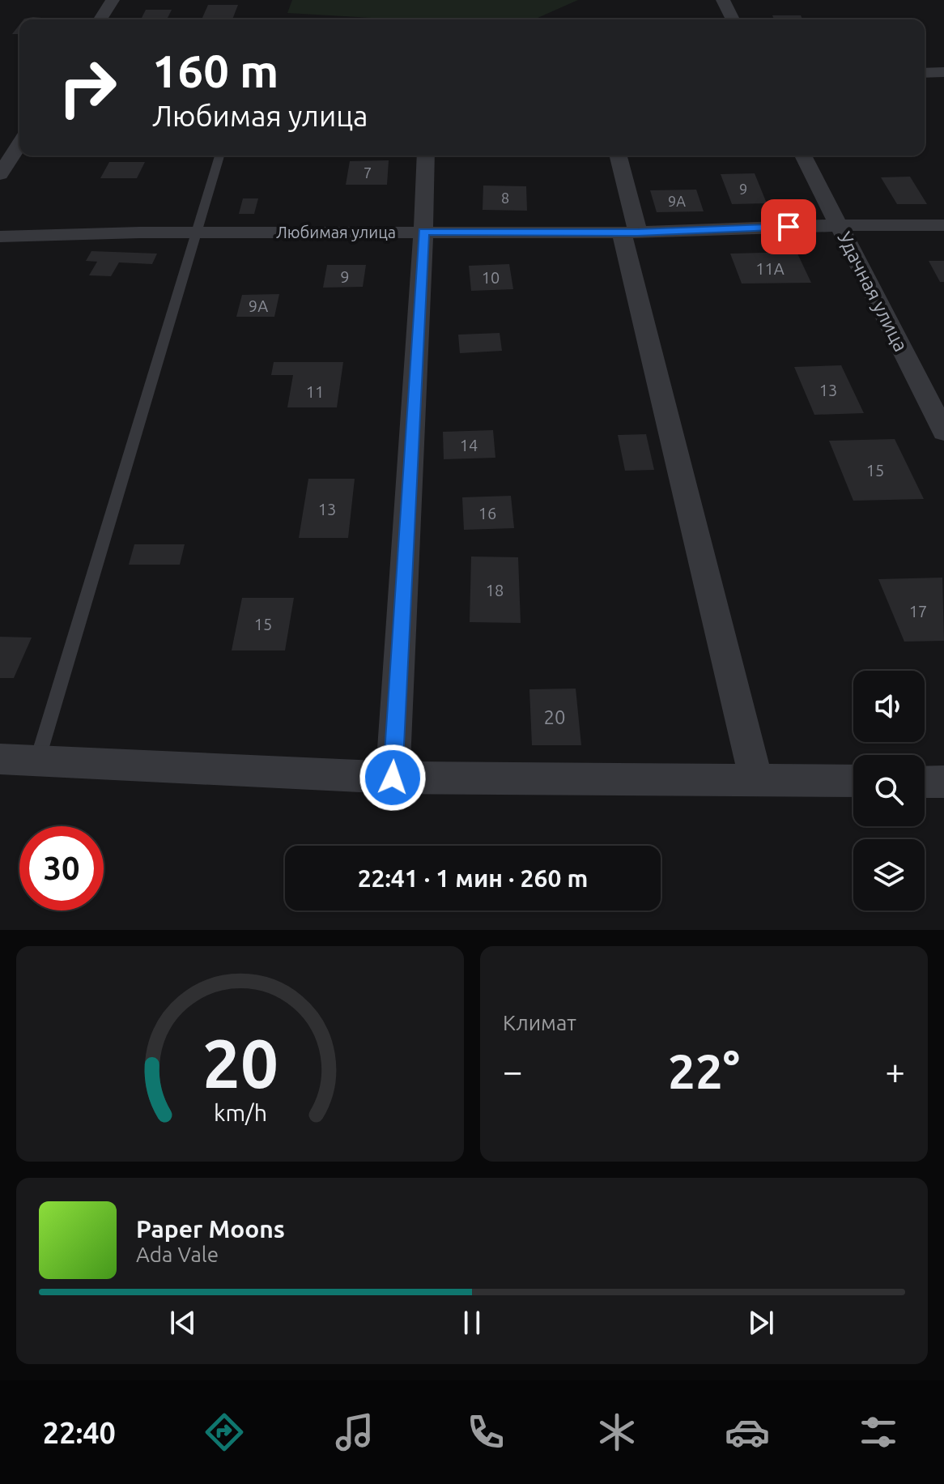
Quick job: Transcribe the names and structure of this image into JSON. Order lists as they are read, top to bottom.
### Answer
{
  "streets": {
    "street": ["Любимая улица", "Удачная улица"]
  },
  "crossings": [
    ["Любимая улица", "Удачная улица"]
  ],
  "house_numbers": [
    "7",
    "9",
    "8",
    "9А",
    "11А",
    "9",
    "10",
    "9А",
    "13",
    "11",
    "14",
    "15",
    "13",
    "16",
    "18",
    "17",
    "15",
    "20"
  ],
  "page": {
    "turn": ["160 m", "Любимая улица"],
    "limit": "30",
    "trip": "22:41 · 1 мин · 260 m",
    "tile": "Климат",
    "heat": ["−", "22°", "+"],
    "song": ["Paper Moons", "Ada Vale"],
    "tabs": "22:40",
    "gauge": ["20", "km/h"]
  }
}
